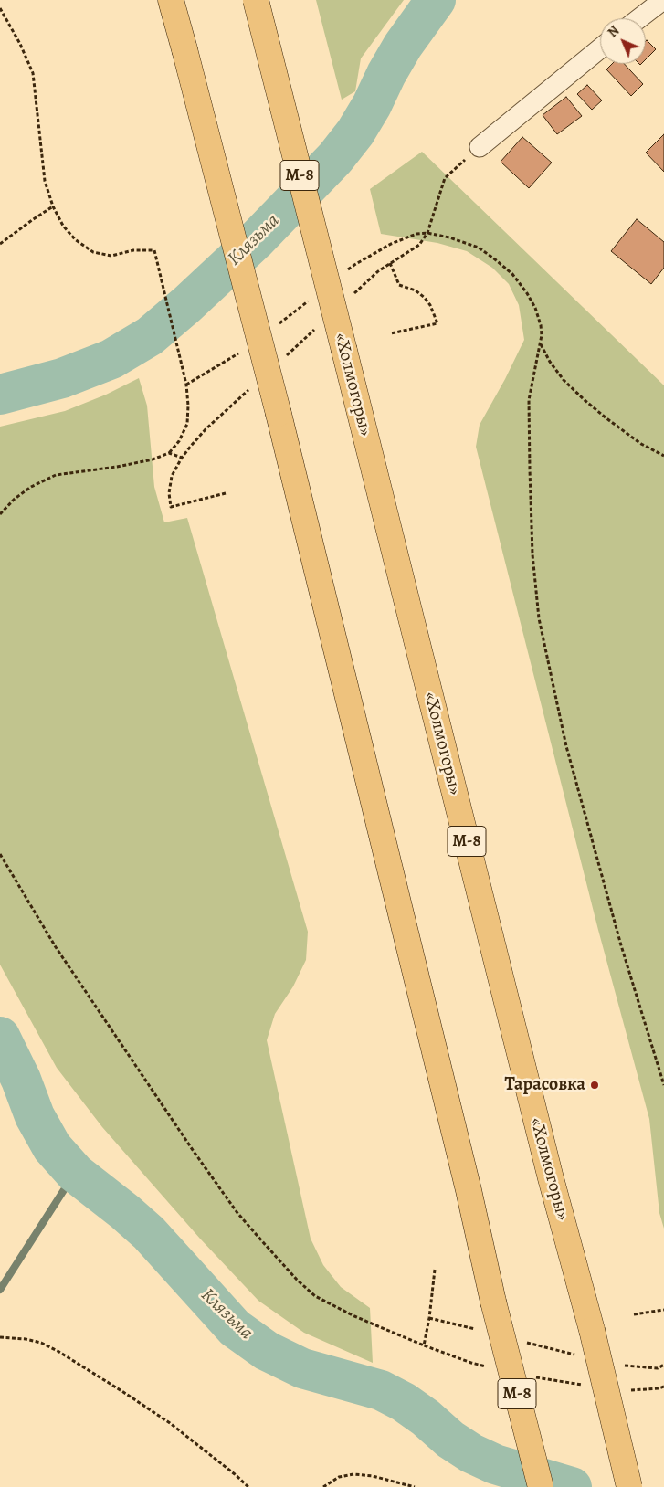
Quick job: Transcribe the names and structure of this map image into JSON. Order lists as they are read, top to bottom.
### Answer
{
  "streets": {
    "highway": ["М-8", "«Холмогоры»"]
  },
  "water": ["Клязьма"],
  "places": ["Тарасовка"],
  "north": "top left"
}
